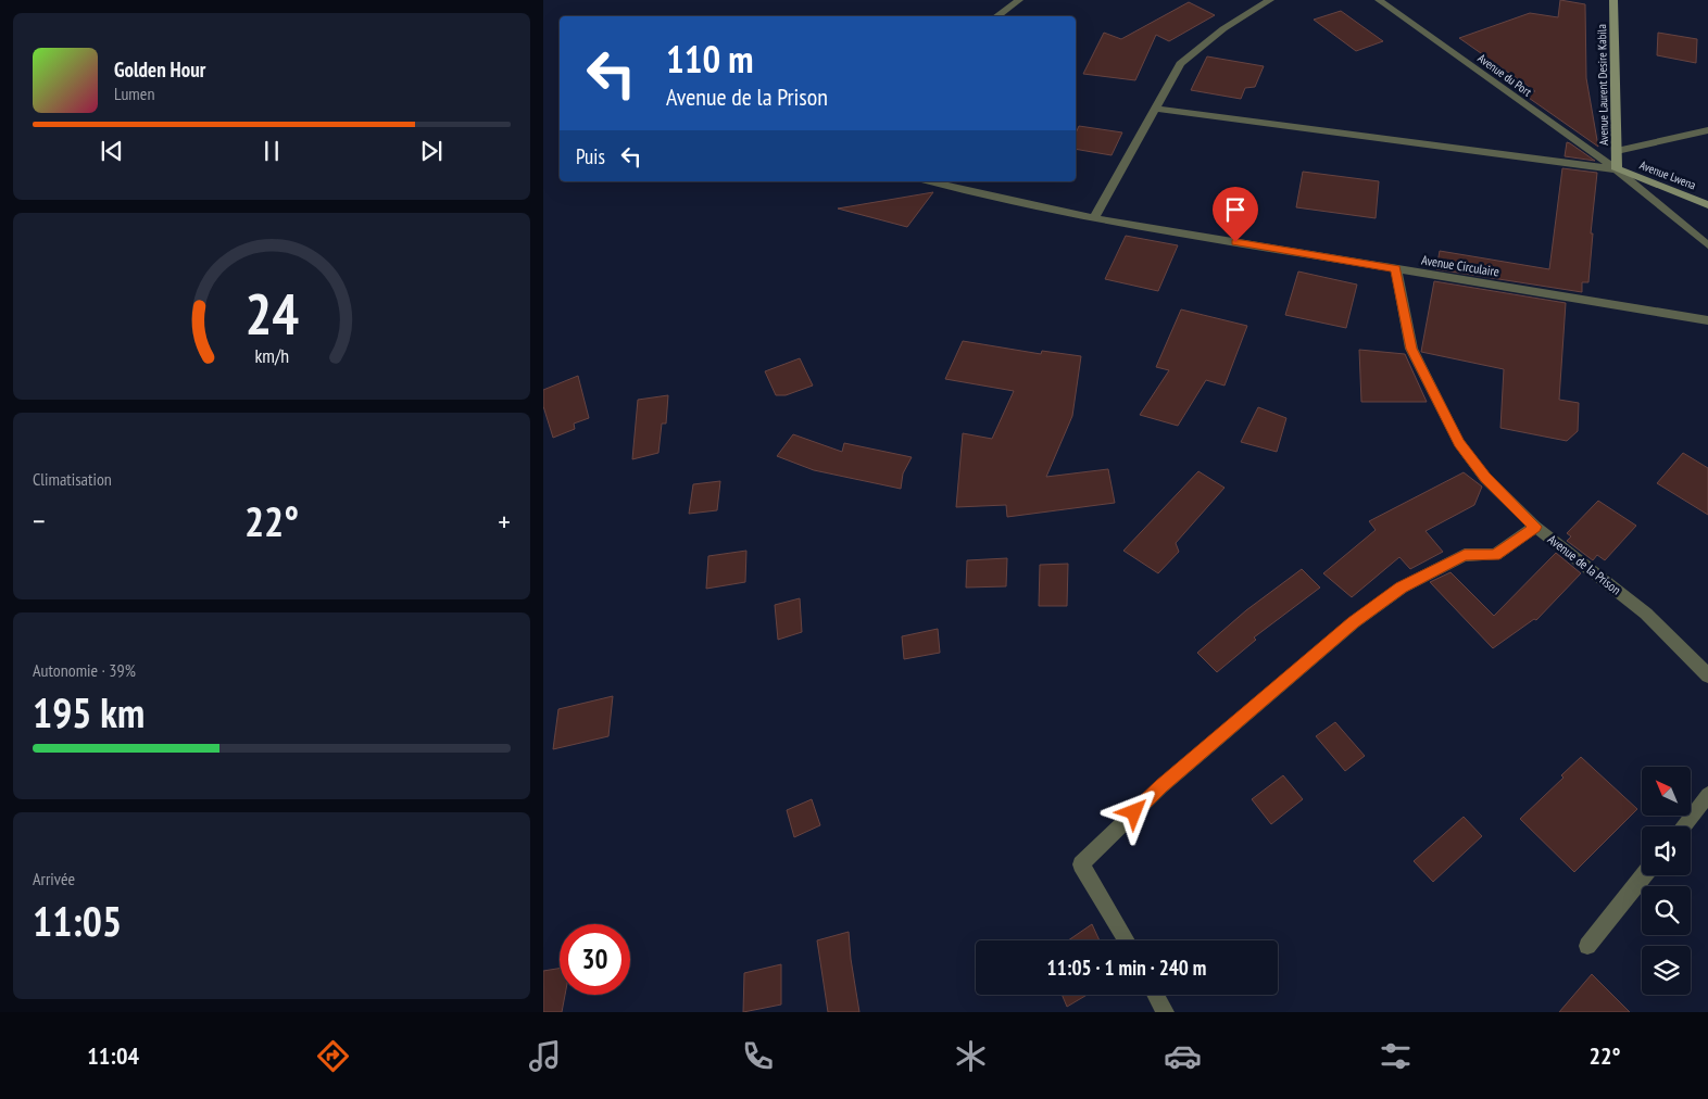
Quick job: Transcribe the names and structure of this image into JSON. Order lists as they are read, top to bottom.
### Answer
{
  "streets": {
    "main road": ["Avenue Laurent Desire Kabila", "Avenue Lwena"],
    "street": ["Avenue du Port", "Avenue Circulaire", "Avenue de la Prison"]
  },
  "crossings": [
    ["Avenue du Port", "Avenue Laurent Desire Kabila"],
    ["Avenue du Port", "Avenue Lwena"],
    ["Avenue Laurent Desire Kabila", "Avenue Lwena"],
    ["Avenue Circulaire", "Avenue de la Prison"]
  ],
  "north": "top left",
  "page": {
    "turn": ["110 m", "Avenue de la Prison"],
    "song": ["Golden Hour", "Lumen"],
    "then": "Puis",
    "tile": [
      "Climatisation",
      ["Autonomie · 39%", "195 km"],
      ["Arrivée", "11:05"]
    ],
    "heat": ["−", "22°", "+"],
    "limit": "30",
    "trip": "11:05 · 1 min · 240 m",
    "tabs": ["11:04", "22°"],
    "gauge": ["24", "km/h"]
  }
}
